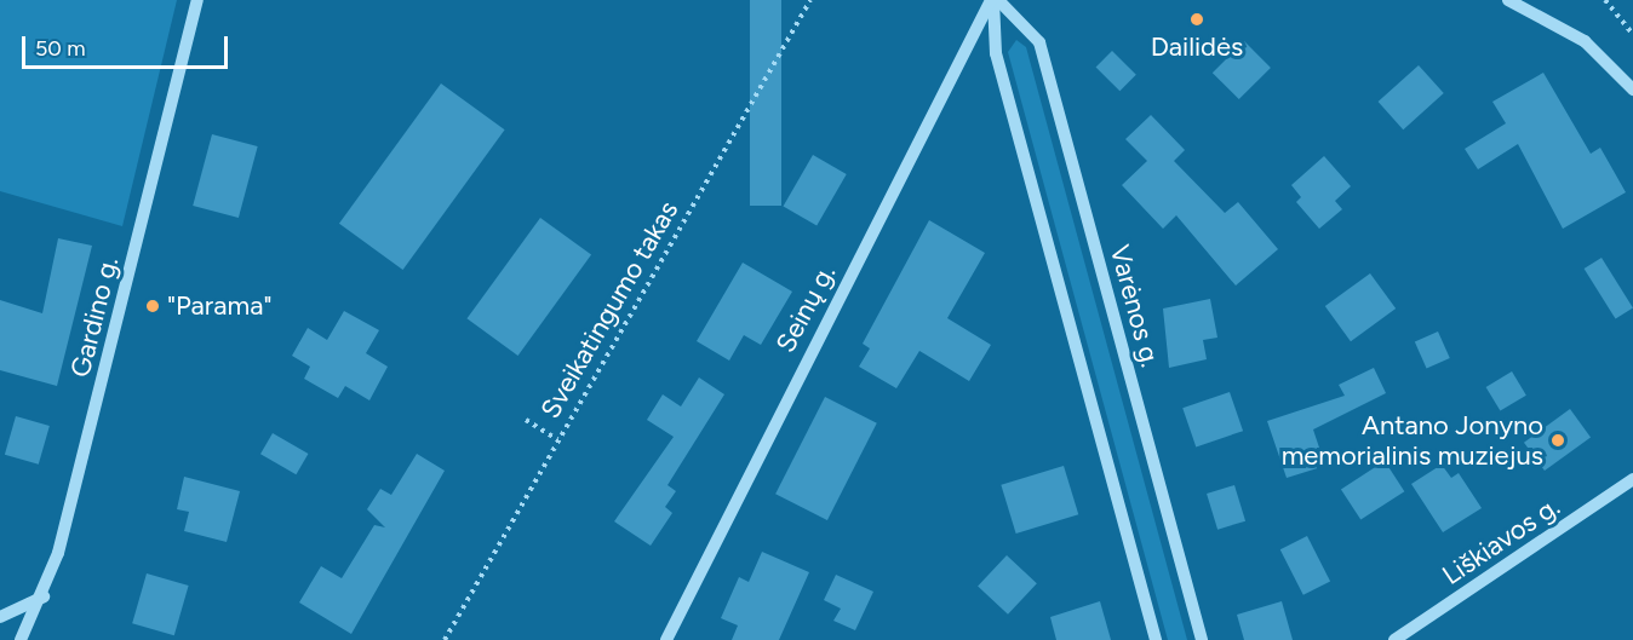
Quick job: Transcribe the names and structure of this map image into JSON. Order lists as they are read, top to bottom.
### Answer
{
  "streets": {
    "street": [
      "Varėnos g.",
      "Seinų g.",
      "Gardino g.",
      "Liškiavos g."
    ],
    "path": ["Sveikatingumo takas"]
  },
  "crossings": [
    ["Varėnos g.", "Seinų g."]
  ],
  "places": ["Dailidės", "\"Parama\"", "Antano Jonyno memorialinis muziejus"],
  "scale_bar": "50 m"
}
